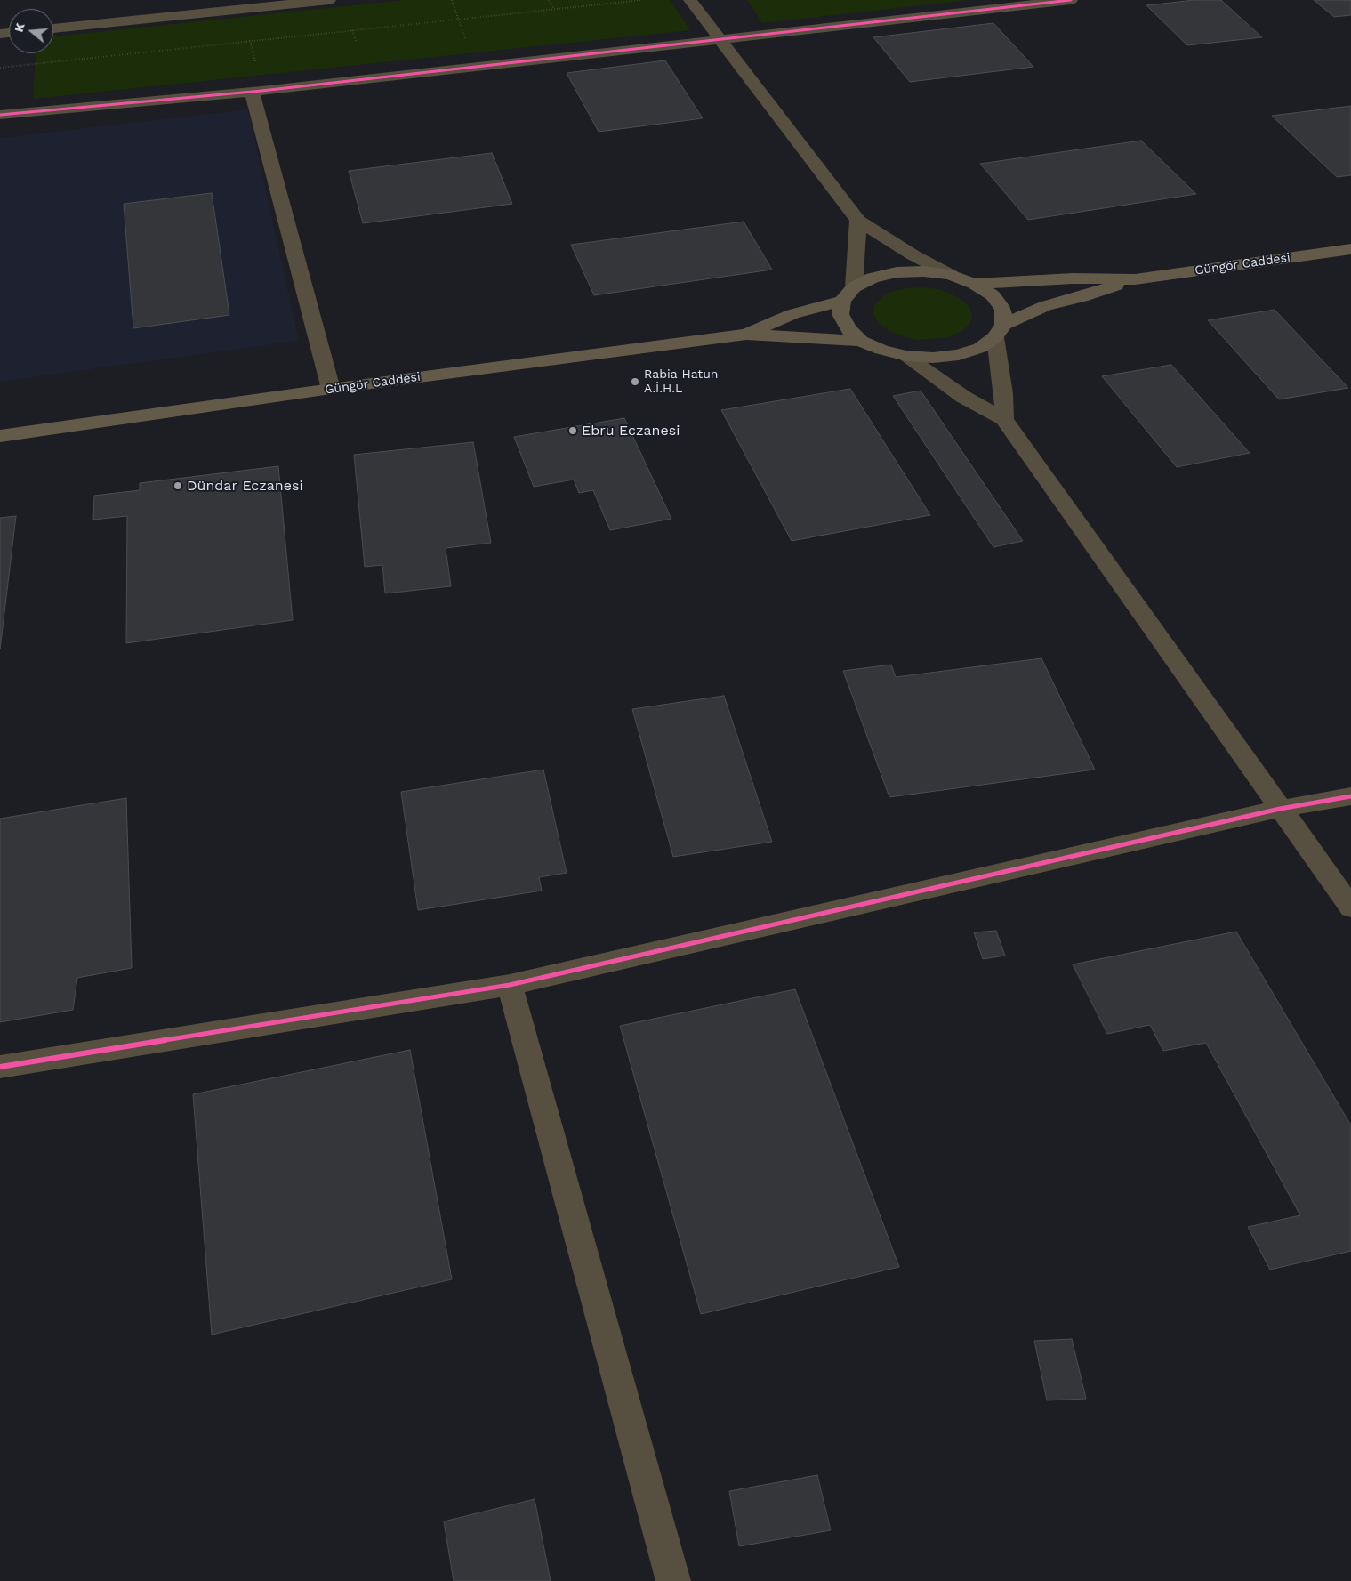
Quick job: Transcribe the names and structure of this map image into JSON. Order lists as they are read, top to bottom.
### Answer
{
  "streets": {
    "main road": ["Güngör Caddesi"]
  },
  "places": ["Rabia Hatun A.İ.H.L", "Ebru Eczanesi", "Dündar Eczanesi"],
  "north": "left"
}
